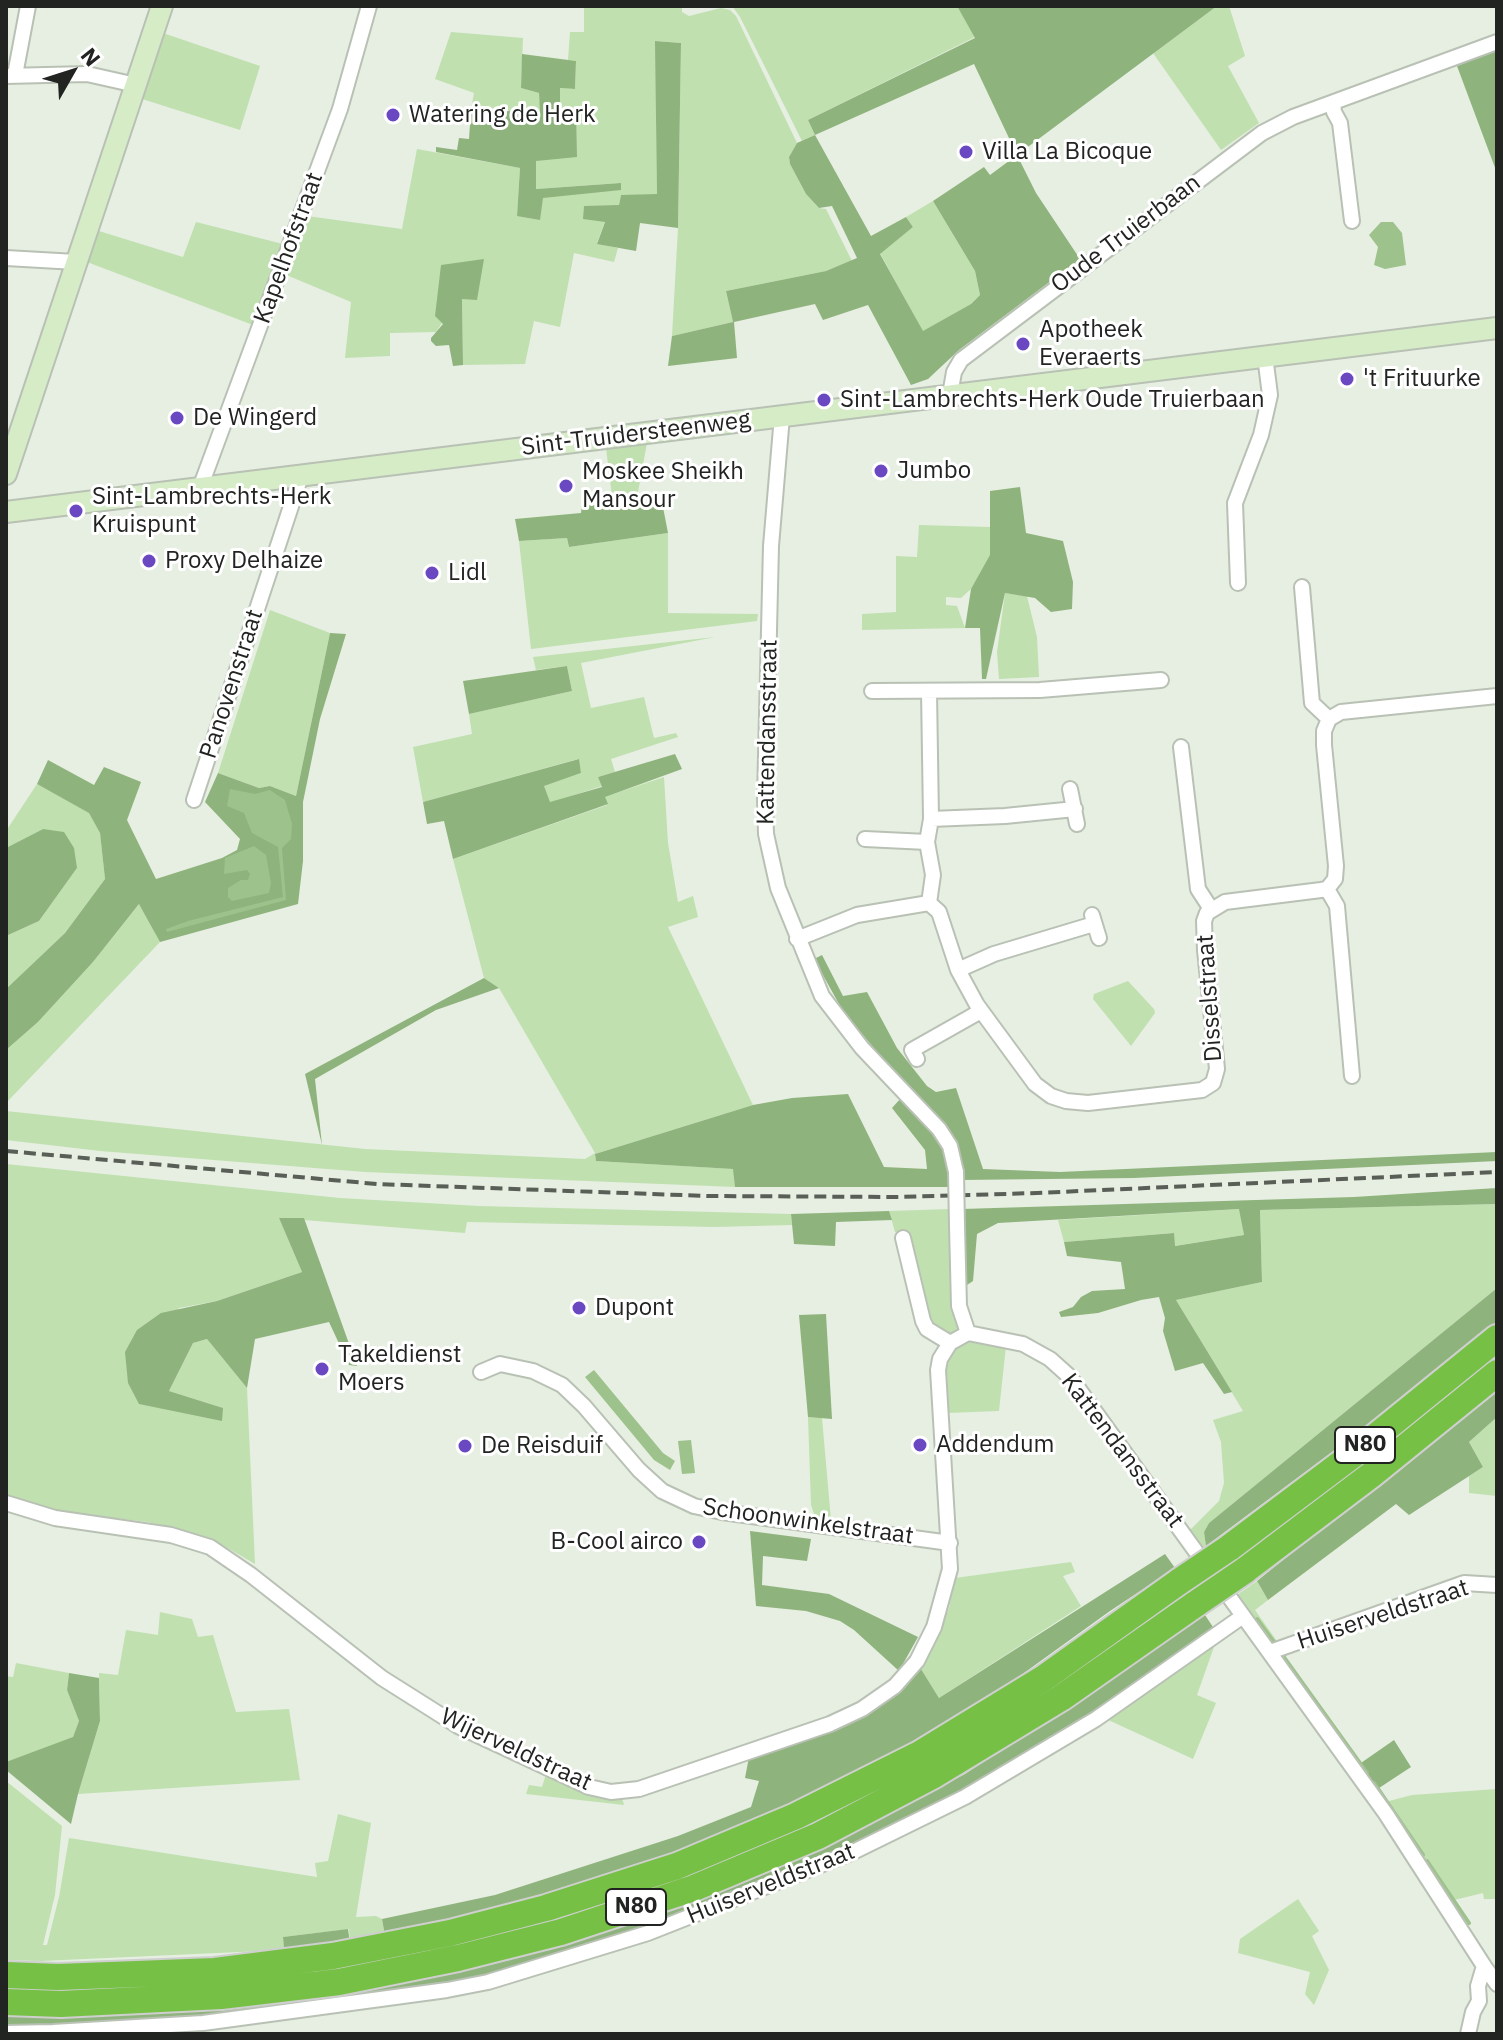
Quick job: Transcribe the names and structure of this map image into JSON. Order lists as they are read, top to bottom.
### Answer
{
  "streets": {
    "highway": ["N80"],
    "main road": ["Sint-Truidersteenweg"],
    "street": [
      "Oude Truierbaan",
      "Kapelhofstraat",
      "Panovenstraat",
      "Kattendansstraat",
      "Disselstraat",
      "Schoonwinkelstraat",
      "Huiserveldstraat",
      "Wijerveldstraat"
    ]
  },
  "crossings": [
    ["Oude Truierbaan", "Sint-Truidersteenweg"],
    ["Kapelhofstraat", "Sint-Truidersteenweg"],
    ["Sint-Truidersteenweg", "Panovenstraat"],
    ["Sint-Truidersteenweg", "Kattendansstraat"],
    ["Kattendansstraat", "Huiserveldstraat"],
    ["Schoonwinkelstraat", "Wijerveldstraat"]
  ],
  "places": [
    "Watering de Herk",
    "Villa La Bicoque",
    "Apotheek Everaerts",
    "'t Frituurke",
    "Sint-Lambrechts-Herk Oude Truierbaan",
    "De Wingerd",
    "Jumbo",
    "Moskee Sheikh Mansour",
    "Sint-Lambrechts-Herk Kruispunt",
    "Proxy Delhaize",
    "Lidl",
    "Dupont",
    "Takeldienst Moers",
    "Addendum",
    "De Reisduif",
    "B-Cool airco"
  ],
  "north": "top right"
}
